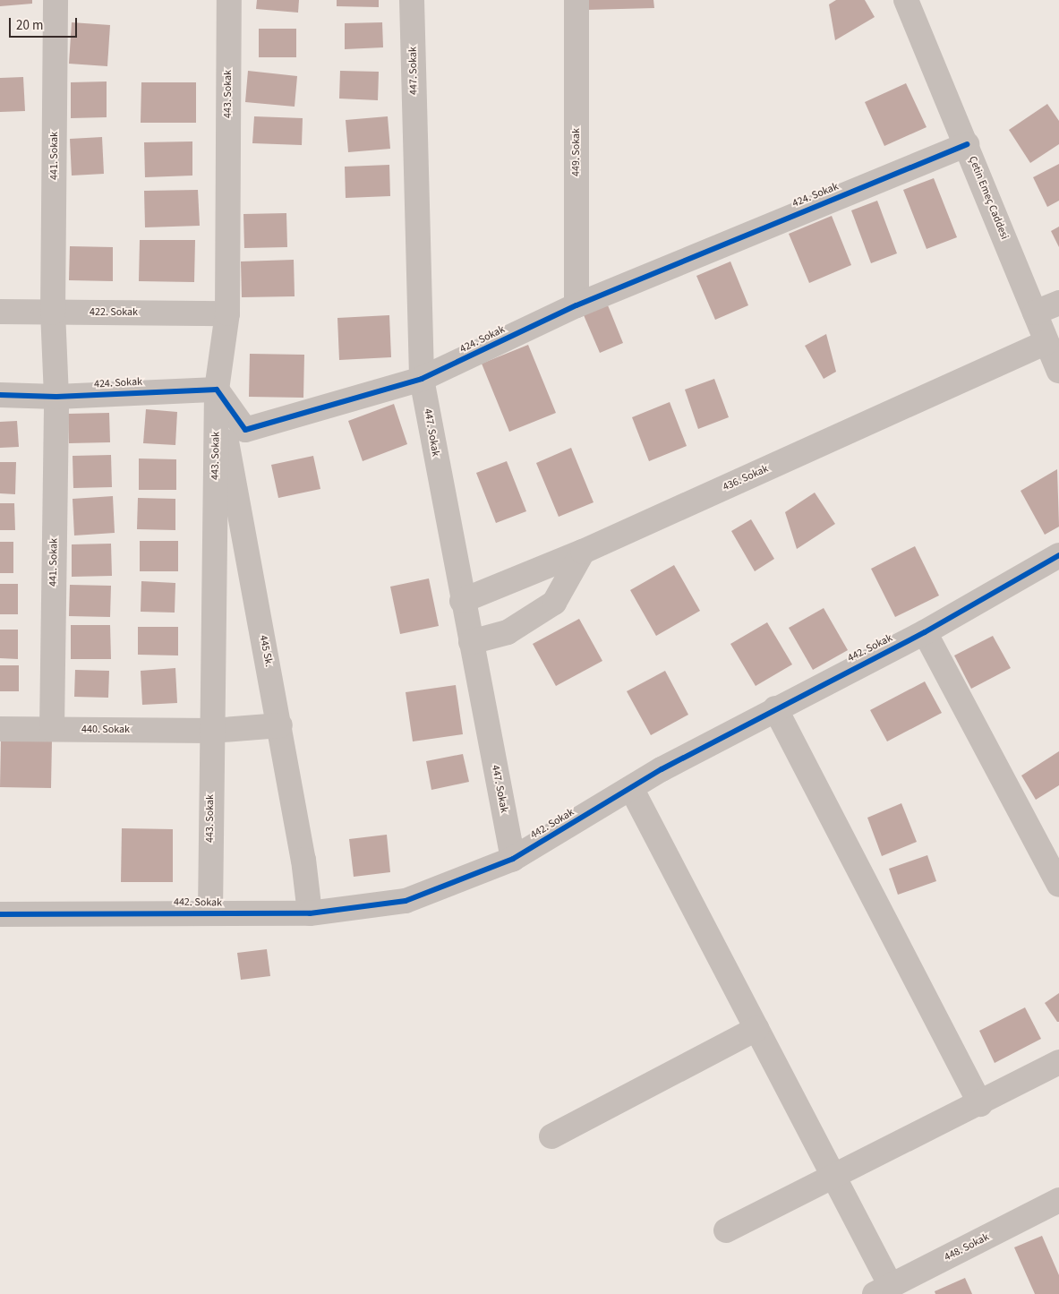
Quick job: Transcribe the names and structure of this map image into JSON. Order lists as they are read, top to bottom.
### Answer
{
  "streets": {
    "street": [
      "447. Sokak",
      "443. Sokak",
      "449. Sokak",
      "441. Sokak",
      "424. Sokak",
      "Çetin Emeç Caddesi",
      "422. Sokak",
      "436. Sokak",
      "442. Sokak",
      "445 Sk.",
      "440. Sokak",
      "448. Sokak"
    ]
  },
  "crossings": [
    ["447. Sokak", "424. Sokak"],
    ["447. Sokak", "436. Sokak"],
    ["447. Sokak", "442. Sokak"],
    ["443. Sokak", "424. Sokak"],
    ["443. Sokak", "422. Sokak"],
    ["443. Sokak", "442. Sokak"],
    ["443. Sokak", "445 Sk."],
    ["443. Sokak", "440. Sokak"],
    ["449. Sokak", "424. Sokak"],
    ["441. Sokak", "424. Sokak"],
    ["441. Sokak", "422. Sokak"],
    ["441. Sokak", "440. Sokak"],
    ["424. Sokak", "Çetin Emeç Caddesi"],
    ["424. Sokak", "445 Sk."],
    ["Çetin Emeç Caddesi", "436. Sokak"],
    ["442. Sokak", "445 Sk."],
    ["445 Sk.", "440. Sokak"]
  ],
  "scale_bar": "20 m"
}
